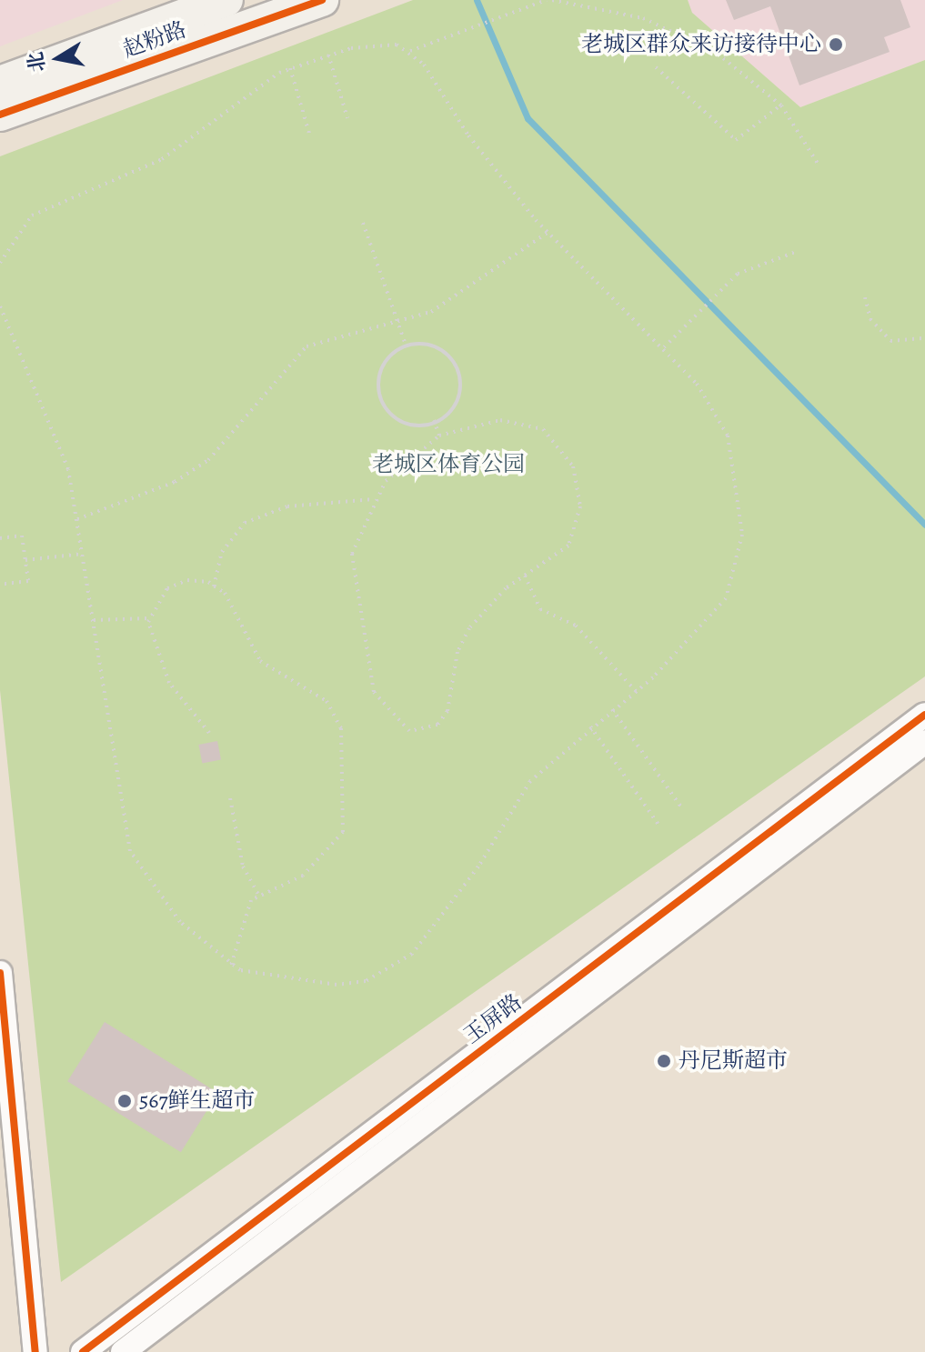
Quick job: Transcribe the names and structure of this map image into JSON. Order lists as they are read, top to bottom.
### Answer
{
  "streets": {
    "street": ["赵粉路", "玉屏路"]
  },
  "parks": ["老城区体育公园"],
  "places": ["老城区群众来访接待中心", "丹尼斯超市", "567鲜生超市"],
  "north": "left"
}
